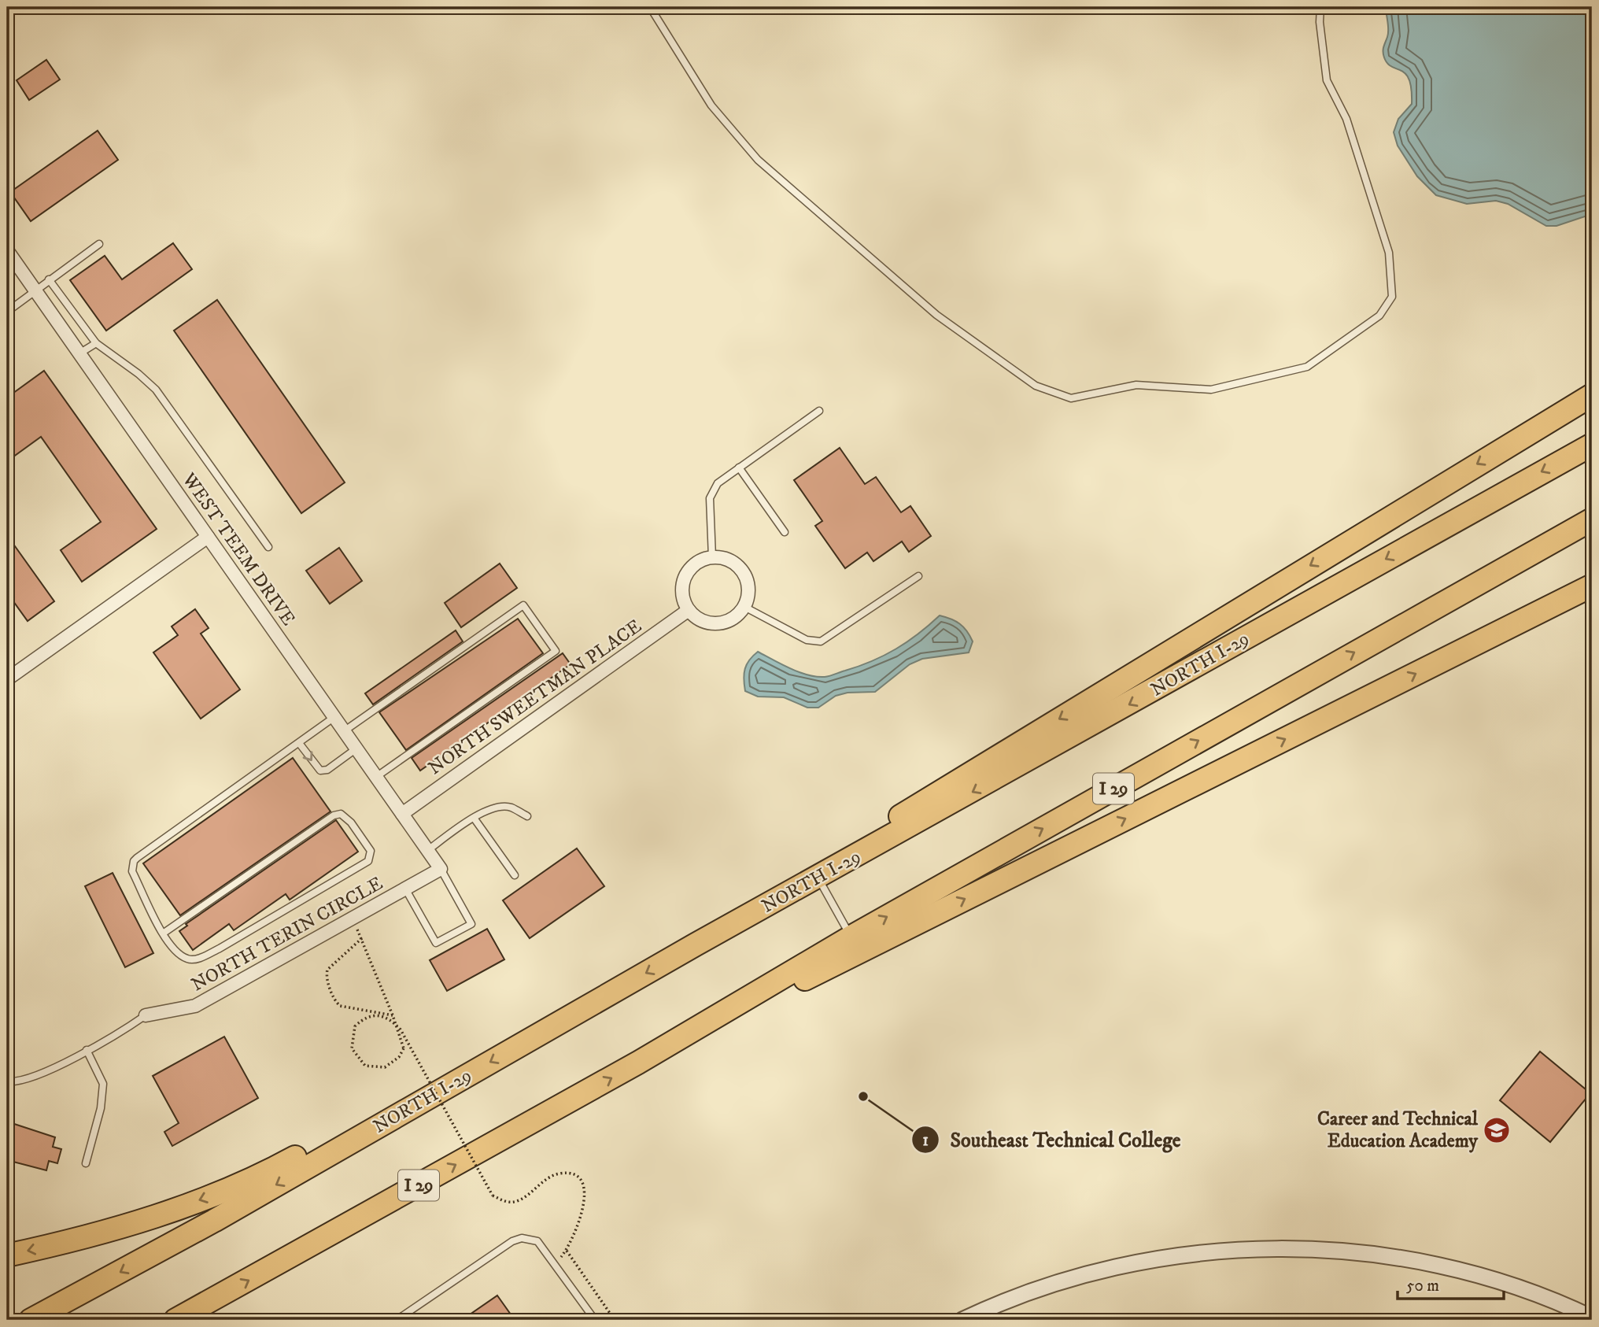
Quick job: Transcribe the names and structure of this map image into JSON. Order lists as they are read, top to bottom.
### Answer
{
  "streets": {
    "highway": ["NORTH I-29", "I 29"],
    "street": ["WEST TEEM DRIVE", "NORTH SWEETMAN PLACE", "NORTH TERIN CIRCLE"]
  },
  "crossings": [
    ["WEST TEEM DRIVE", "NORTH SWEETMAN PLACE"],
    ["WEST TEEM DRIVE", "NORTH TERIN CIRCLE"]
  ],
  "places": {
    "other": ["Southeast Technical College"],
    "school or university": ["Career and Technical Education Academy"]
  },
  "scale_bar": "50 m"
}
